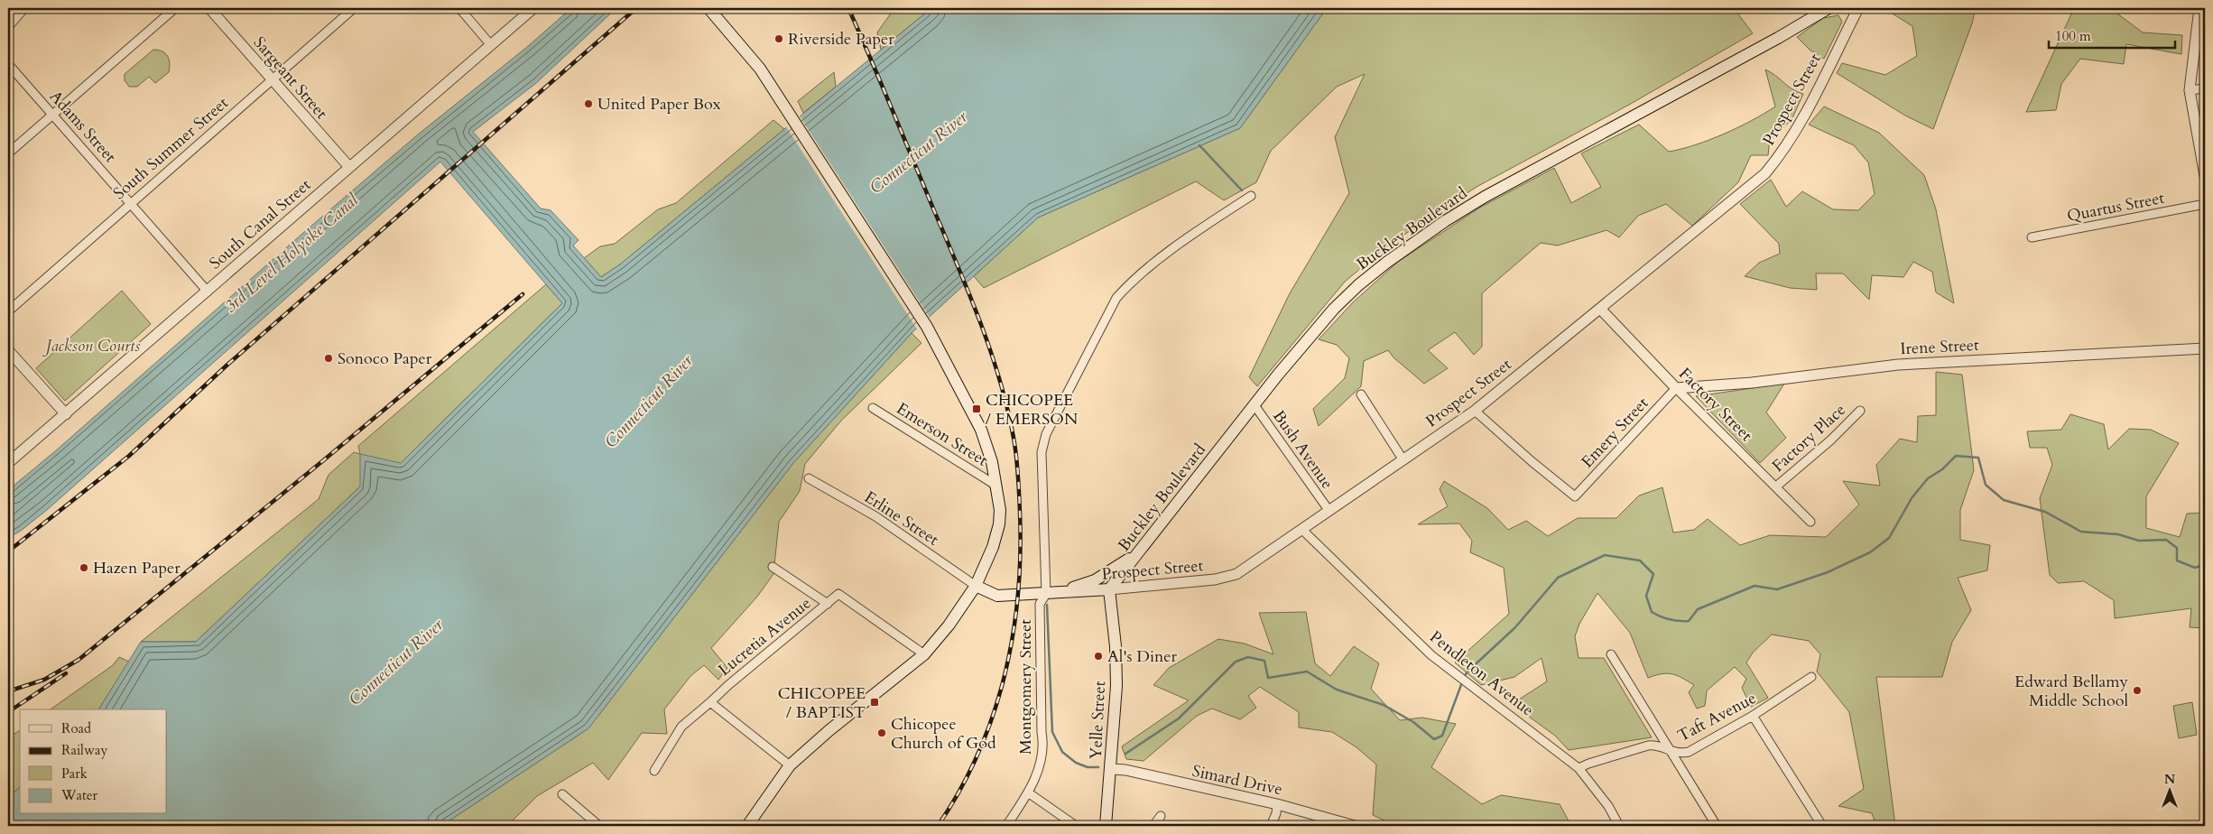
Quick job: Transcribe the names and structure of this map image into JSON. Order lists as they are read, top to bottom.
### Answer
{
  "streets": {
    "main road": ["Prospect Street", "Buckley Boulevard", "Yelle Street"],
    "street": [
      "Sargeant Street",
      "Adams Street",
      "South Summer Street",
      "Quartus Street",
      "South Canal Street",
      "Irene Street",
      "Factory Street",
      "Emery Street",
      "Emerson Street",
      "Factory Place",
      "Bush Avenue",
      "Erline Street",
      "Lucretia Avenue",
      "Pendleton Avenue",
      "Montgomery Street",
      "Taft Avenue",
      "Simard Drive"
    ]
  },
  "crossings": [
    ["Sargeant Street", "South Summer Street"],
    ["Sargeant Street", "South Canal Street"],
    ["Prospect Street", "Buckley Boulevard"],
    ["Prospect Street", "Factory Street"],
    ["Prospect Street", "Emery Street"],
    ["Prospect Street", "Bush Avenue"],
    ["Prospect Street", "Erline Street"],
    ["Prospect Street", "Pendleton Avenue"],
    ["Prospect Street", "Montgomery Street"],
    ["Prospect Street", "Yelle Street"],
    ["Adams Street", "South Summer Street"],
    ["Adams Street", "South Canal Street"],
    ["Buckley Boulevard", "Bush Avenue"],
    ["Buckley Boulevard", "Yelle Street"],
    ["Irene Street", "Factory Street"],
    ["Irene Street", "Emery Street"],
    ["Factory Street", "Emery Street"],
    ["Factory Street", "Factory Place"],
    ["Pendleton Avenue", "Taft Avenue"],
    ["Yelle Street", "Simard Drive"]
  ],
  "water": ["Connecticut River", "3rd Level Holyoke Canal"],
  "parks": ["Jackson Courts"],
  "places": {
    "other": [
      "Riverside Paper",
      "United Paper Box",
      "Sonoco Paper",
      "Hazen Paper",
      "Al's Diner",
      "Edward Bellamy Middle School",
      "Chicopee Church of God"
    ],
    "transit": ["CHICOPEE / EMERSON", "CHICOPEE / BAPTIST"]
  },
  "legend": [
    "Road",
    "Railway",
    "Park",
    "Water"
  ],
  "scale_bar": "100 m",
  "north": "top"
}
